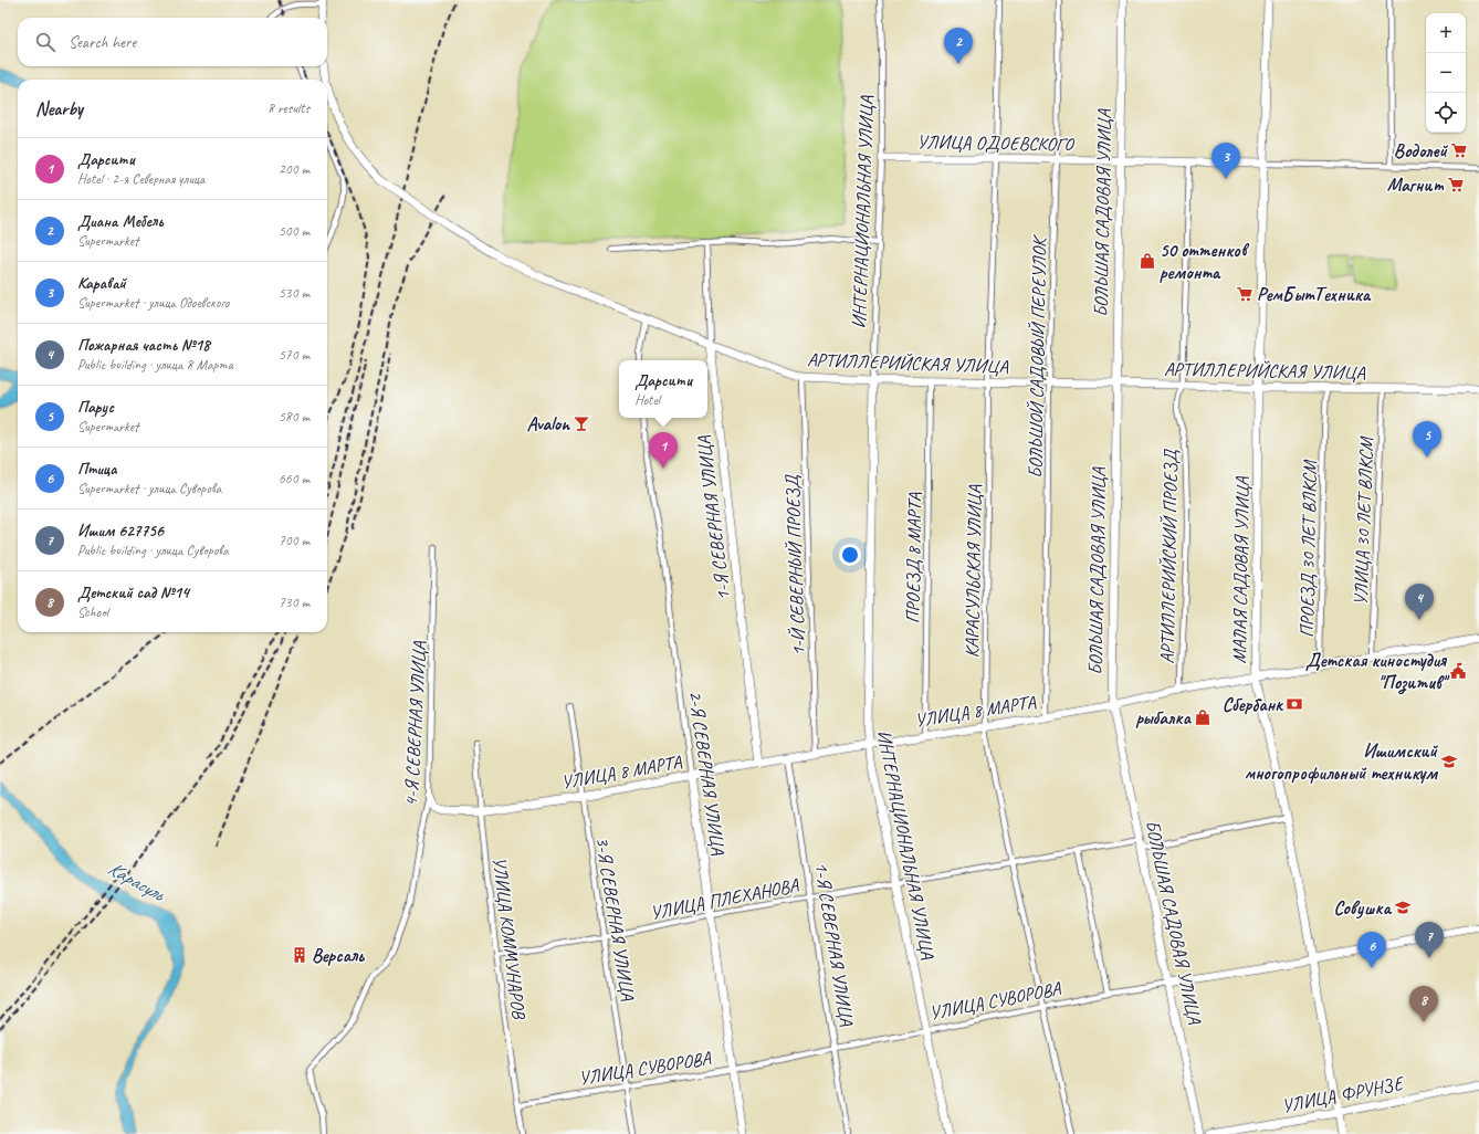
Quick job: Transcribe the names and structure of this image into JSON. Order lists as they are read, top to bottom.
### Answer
{
  "streets": {
    "street": [
      "УЛИЦА ОДОЕВСКОГО",
      "ИНТЕРНАЦИОНАЛЬНАЯ УЛИЦА",
      "БОЛЬШАЯ САДОВАЯ УЛИЦА",
      "БОЛЬШОЙ САДОВЫЙ ПЕРЕУЛОК",
      "АРТИЛЛЕРИЙСКАЯ УЛИЦА",
      "1-Я СЕВЕРНАЯ УЛИЦА",
      "УЛИЦА 30 ЛЕТ ВЛКСМ",
      "ПРОЕЗД 30 ЛЕТ ВЛКСМ",
      "АРТИЛЛЕРИЙСКИЙ ПРОЕЗД",
      "ПРОЕЗД 8 МАРТА",
      "1-Й СЕВЕРНЫЙ ПРОЕЗД",
      "МАЛАЯ САДОВАЯ УЛИЦА",
      "КАРАСУЛЬСКАЯ УЛИЦА",
      "УЛИЦА 8 МАРТА",
      "4-Я СЕВЕРНАЯ УЛИЦА",
      "2-Я СЕВЕРНАЯ УЛИЦА",
      "УЛИЦА ПЛЕХАНОВА",
      "3-Я СЕВЕРНАЯ УЛИЦА",
      "УЛИЦА КОММУНАРОВ",
      "УЛИЦА СУВОРОВА",
      "УЛИЦА ФРУНЗЕ"
    ]
  },
  "crossings": [
    ["УЛИЦА ОДОЕВСКОГО", "ИНТЕРНАЦИОНАЛЬНАЯ УЛИЦА"],
    ["УЛИЦА ОДОЕВСКОГО", "БОЛЬШАЯ САДОВАЯ УЛИЦА"],
    ["УЛИЦА ОДОЕВСКОГО", "БОЛЬШОЙ САДОВЫЙ ПЕРЕУЛОК"],
    ["УЛИЦА ОДОЕВСКОГО", "АРТИЛЛЕРИЙСКИЙ ПРОЕЗД"],
    ["УЛИЦА ОДОЕВСКОГО", "МАЛАЯ САДОВАЯ УЛИЦА"],
    ["УЛИЦА ОДОЕВСКОГО", "КАРАСУЛЬСКАЯ УЛИЦА"],
    ["ИНТЕРНАЦИОНАЛЬНАЯ УЛИЦА", "АРТИЛЛЕРИЙСКАЯ УЛИЦА"],
    ["ИНТЕРНАЦИОНАЛЬНАЯ УЛИЦА", "УЛИЦА 8 МАРТА"],
    ["ИНТЕРНАЦИОНАЛЬНАЯ УЛИЦА", "УЛИЦА ПЛЕХАНОВА"],
    ["ИНТЕРНАЦИОНАЛЬНАЯ УЛИЦА", "УЛИЦА СУВОРОВА"],
    ["БОЛЬШАЯ САДОВАЯ УЛИЦА", "АРТИЛЛЕРИЙСКАЯ УЛИЦА"],
    ["БОЛЬШАЯ САДОВАЯ УЛИЦА", "УЛИЦА 8 МАРТА"],
    ["БОЛЬШАЯ САДОВАЯ УЛИЦА", "УЛИЦА ПЛЕХАНОВА"],
    ["БОЛЬШАЯ САДОВАЯ УЛИЦА", "УЛИЦА СУВОРОВА"],
    ["БОЛЬШОЙ САДОВЫЙ ПЕРЕУЛОК", "АРТИЛЛЕРИЙСКАЯ УЛИЦА"],
    ["БОЛЬШОЙ САДОВЫЙ ПЕРЕУЛОК", "УЛИЦА 8 МАРТА"],
    ["АРТИЛЛЕРИЙСКАЯ УЛИЦА", "1-Я СЕВЕРНАЯ УЛИЦА"],
    ["АРТИЛЛЕРИЙСКАЯ УЛИЦА", "УЛИЦА 30 ЛЕТ ВЛКСМ"],
    ["АРТИЛЛЕРИЙСКАЯ УЛИЦА", "ПРОЕЗД 30 ЛЕТ ВЛКСМ"],
    ["АРТИЛЛЕРИЙСКАЯ УЛИЦА", "АРТИЛЛЕРИЙСКИЙ ПРОЕЗД"],
    ["АРТИЛЛЕРИЙСКАЯ УЛИЦА", "ПРОЕЗД 8 МАРТА"],
    ["АРТИЛЛЕРИЙСКАЯ УЛИЦА", "1-Й СЕВЕРНЫЙ ПРОЕЗД"],
    ["АРТИЛЛЕРИЙСКАЯ УЛИЦА", "МАЛАЯ САДОВАЯ УЛИЦА"],
    ["АРТИЛЛЕРИЙСКАЯ УЛИЦА", "КАРАСУЛЬСКАЯ УЛИЦА"],
    ["1-Я СЕВЕРНАЯ УЛИЦА", "УЛИЦА 8 МАРТА"],
    ["1-Я СЕВЕРНАЯ УЛИЦА", "УЛИЦА ПЛЕХАНОВА"],
    ["1-Я СЕВЕРНАЯ УЛИЦА", "УЛИЦА СУВОРОВА"],
    ["УЛИЦА 30 ЛЕТ ВЛКСМ", "УЛИЦА 8 МАРТА"],
    ["ПРОЕЗД 30 ЛЕТ ВЛКСМ", "УЛИЦА 8 МАРТА"],
    ["АРТИЛЛЕРИЙСКИЙ ПРОЕЗД", "УЛИЦА 8 МАРТА"],
    ["ПРОЕЗД 8 МАРТА", "УЛИЦА 8 МАРТА"],
    ["1-Й СЕВЕРНЫЙ ПРОЕЗД", "УЛИЦА 8 МАРТА"],
    ["МАЛАЯ САДОВАЯ УЛИЦА", "УЛИЦА 8 МАРТА"],
    ["МАЛАЯ САДОВАЯ УЛИЦА", "УЛИЦА ПЛЕХАНОВА"],
    ["МАЛАЯ САДОВАЯ УЛИЦА", "УЛИЦА СУВОРОВА"],
    ["МАЛАЯ САДОВАЯ УЛИЦА", "УЛИЦА ФРУНЗЕ"],
    ["КАРАСУЛЬСКАЯ УЛИЦА", "УЛИЦА 8 МАРТА"],
    ["КАРАСУЛЬСКАЯ УЛИЦА", "УЛИЦА ПЛЕХАНОВА"],
    ["КАРАСУЛЬСКАЯ УЛИЦА", "УЛИЦА СУВОРОВА"],
    ["УЛИЦА 8 МАРТА", "2-Я СЕВЕРНАЯ УЛИЦА"],
    ["УЛИЦА 8 МАРТА", "3-Я СЕВЕРНАЯ УЛИЦА"],
    ["УЛИЦА 8 МАРТА", "УЛИЦА КОММУНАРОВ"],
    ["2-Я СЕВЕРНАЯ УЛИЦА", "УЛИЦА ПЛЕХАНОВА"],
    ["2-Я СЕВЕРНАЯ УЛИЦА", "УЛИЦА СУВОРОВА"],
    ["УЛИЦА ПЛЕХАНОВА", "3-Я СЕВЕРНАЯ УЛИЦА"],
    ["УЛИЦА ПЛЕХАНОВА", "УЛИЦА КОММУНАРОВ"],
    ["3-Я СЕВЕРНАЯ УЛИЦА", "УЛИЦА СУВОРОВА"],
    ["УЛИЦА КОММУНАРОВ", "УЛИЦА СУВОРОВА"]
  ],
  "water": ["Карасуль"],
  "places": {
    "supermarket": ["Водолей", "Магнит", "РемБытТехника"],
    "shop": ["50 оттенков ремонта", "рыбалка"],
    "bar": ["Avalon"],
    "public building": ["Детская киностудия \"Позитив\""],
    "bank": ["Сбербанк"],
    "school or university": ["Ишимский многопрофильный техникум", "Совушка"],
    "building": ["Версаль"]
  },
  "page": {
    "map_buttons": ["+", "−"],
    "search": "Search here",
    "pins": [
      "2",
      "3",
      "5",
      "1",
      "4",
      "7",
      "6",
      "8"
    ],
    "heading": ["Nearby", "8 results"],
    "list": [
      {
        "mark": "1",
        "name": "Дарсити",
        "note": "Hotel · 2-я Северная улица",
        "value": "200 m"
      },
      {
        "mark": "2",
        "name": "Диана Мебель",
        "note": "Supermarket",
        "value": "500 m"
      },
      {
        "mark": "3",
        "name": "Каравай",
        "note": "Supermarket · улица Одоевского",
        "value": "530 m"
      },
      {
        "mark": "4",
        "name": "Пожарная часть №18",
        "note": "Public building · улица 8 Марта",
        "value": "570 m"
      },
      {
        "mark": "5",
        "name": "Парус",
        "note": "Supermarket",
        "value": "580 m"
      },
      {
        "mark": "6",
        "name": "Птица",
        "note": "Supermarket · улица Суворова",
        "value": "660 m"
      },
      {
        "mark": "7",
        "name": "Ишим 627756",
        "note": "Public building · улица Суворова",
        "value": "700 m"
      },
      {
        "mark": "8",
        "name": "Детский сад №14",
        "note": "School",
        "value": "730 m"
      }
    ],
    "popup": ["Дарсити", "Hotel"]
  }
}
